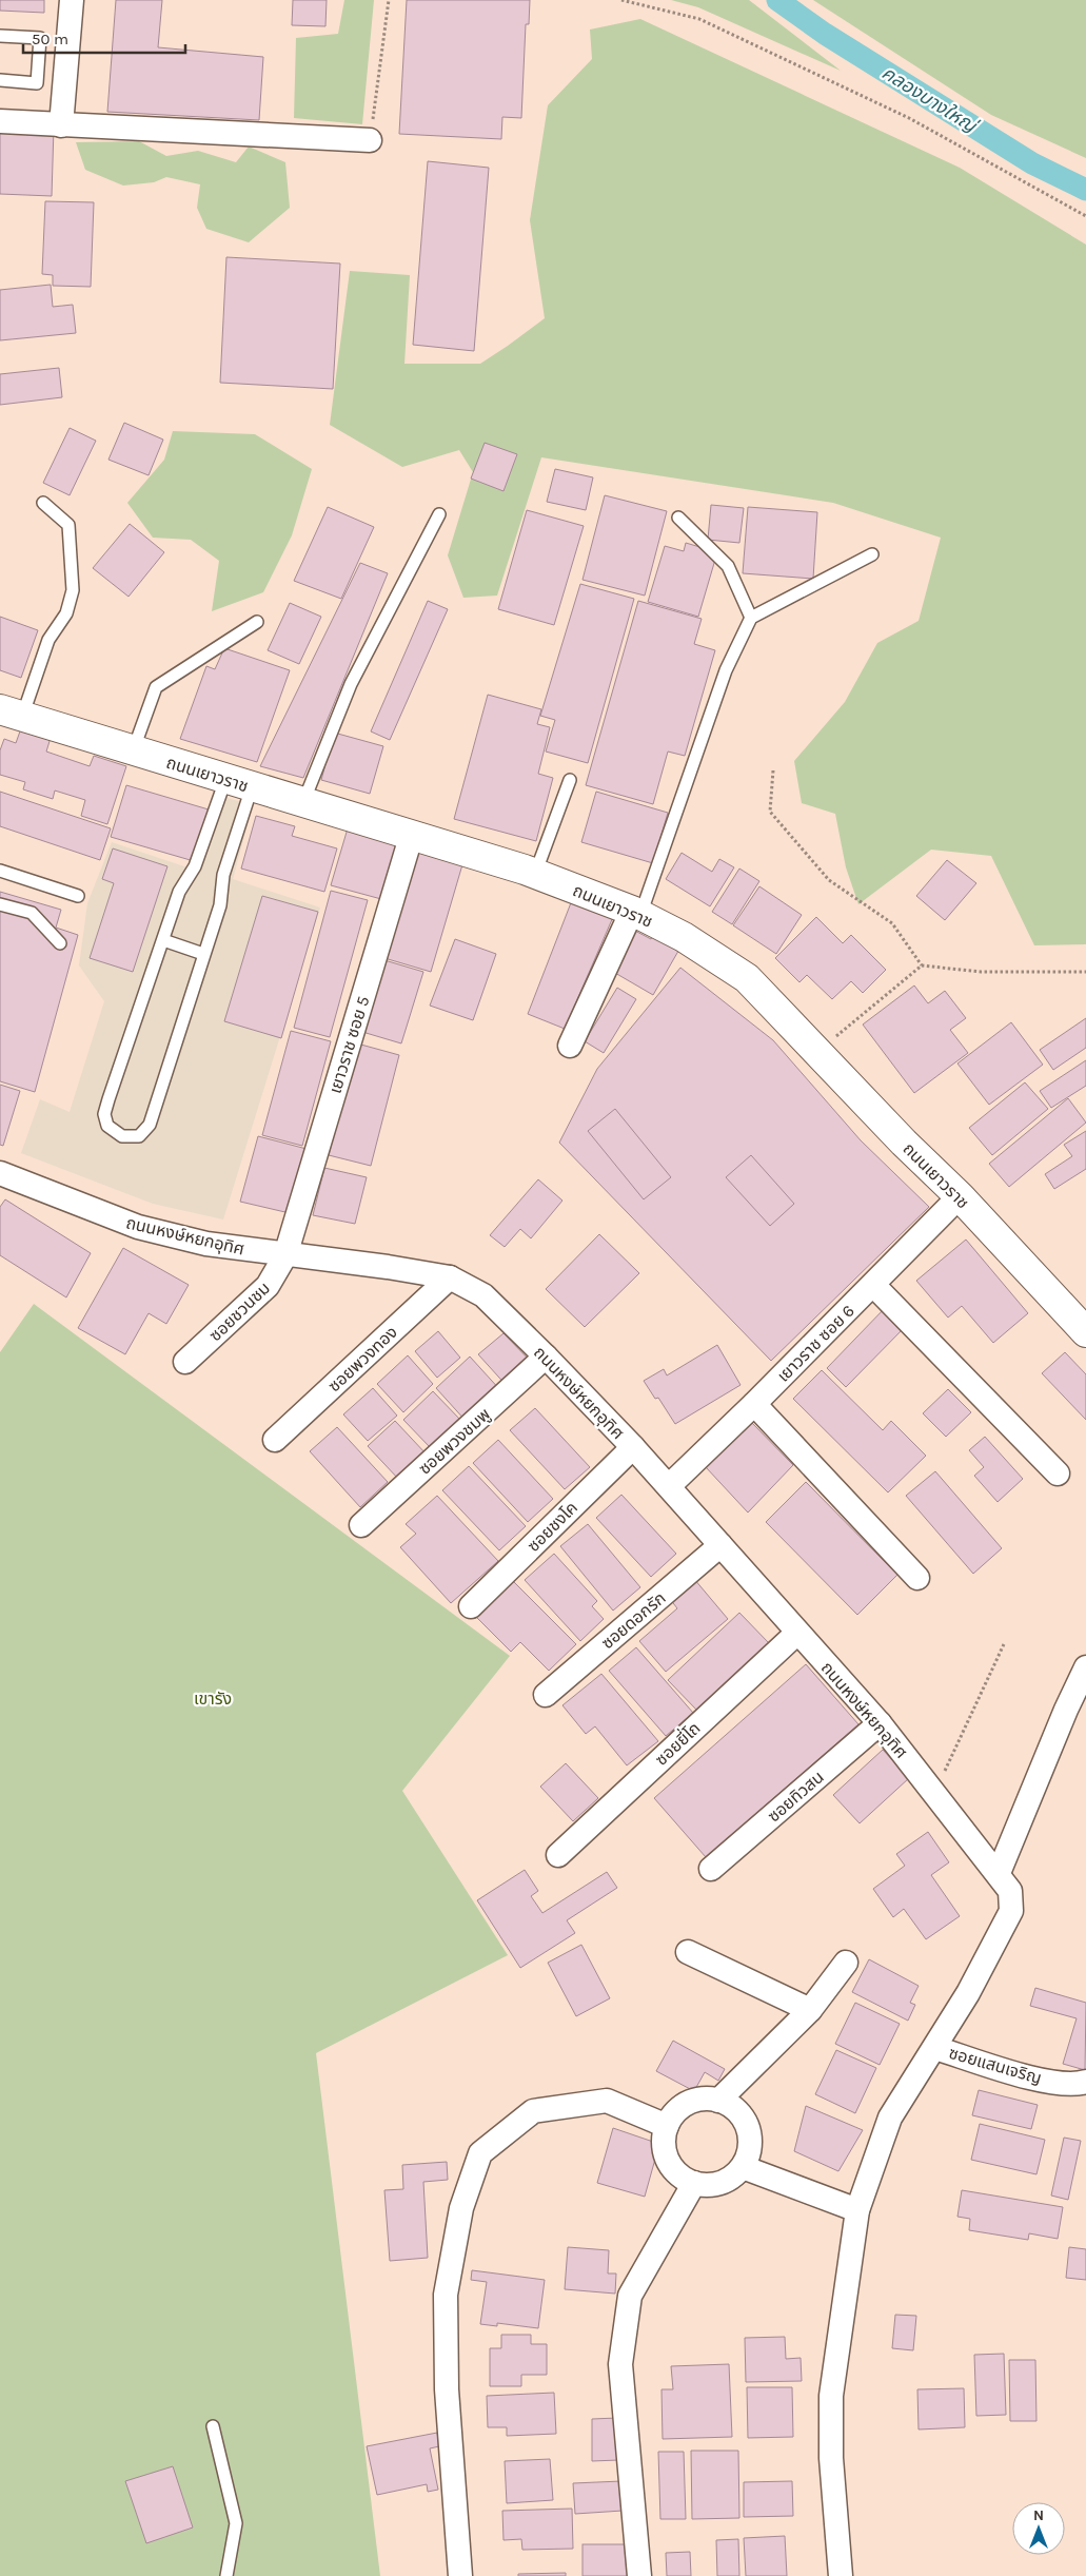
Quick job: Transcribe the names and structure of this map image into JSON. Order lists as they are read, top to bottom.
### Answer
{
  "streets": {
    "main road": ["ถนนเยาวราช"],
    "street": [
      "เยาวราช ซอย 5",
      "ถนนหงษ์หยกอุทิศ",
      "ซอยชวนชม",
      "เยาวราช ซอย 6",
      "ซอยพวงทอง",
      "ซอยพวงชมพู",
      "ซอยชงโค",
      "ซอยดอกรัก",
      "ซอยยี่โถ",
      "ซอยทิวสน",
      "ซอยแสนเจริญ"
    ]
  },
  "crossings": [
    ["ถนนเยาวราช", "เยาวราช ซอย 5"],
    ["ถนนเยาวราช", "เยาวราช ซอย 6"],
    ["เยาวราช ซอย 5", "ถนนหงษ์หยกอุทิศ"],
    ["เยาวราช ซอย 5", "ซอยชวนชม"],
    ["ถนนหงษ์หยกอุทิศ", "ซอยชวนชม"],
    ["ถนนหงษ์หยกอุทิศ", "เยาวราช ซอย 6"],
    ["ถนนหงษ์หยกอุทิศ", "ซอยพวงทอง"],
    ["ถนนหงษ์หยกอุทิศ", "ซอยพวงชมพู"],
    ["ถนนหงษ์หยกอุทิศ", "ซอยชงโค"],
    ["ถนนหงษ์หยกอุทิศ", "ซอยดอกรัก"],
    ["ถนนหงษ์หยกอุทิศ", "ซอยยี่โถ"],
    ["ถนนหงษ์หยกอุทิศ", "ซอยทิวสน"],
    ["ถนนหงษ์หยกอุทิศ", "ซอยแสนเจริญ"]
  ],
  "water": ["คลองบางใหญ่"],
  "parks": ["เขารัง"],
  "scale_bar": "50 m",
  "north": "top"
}
